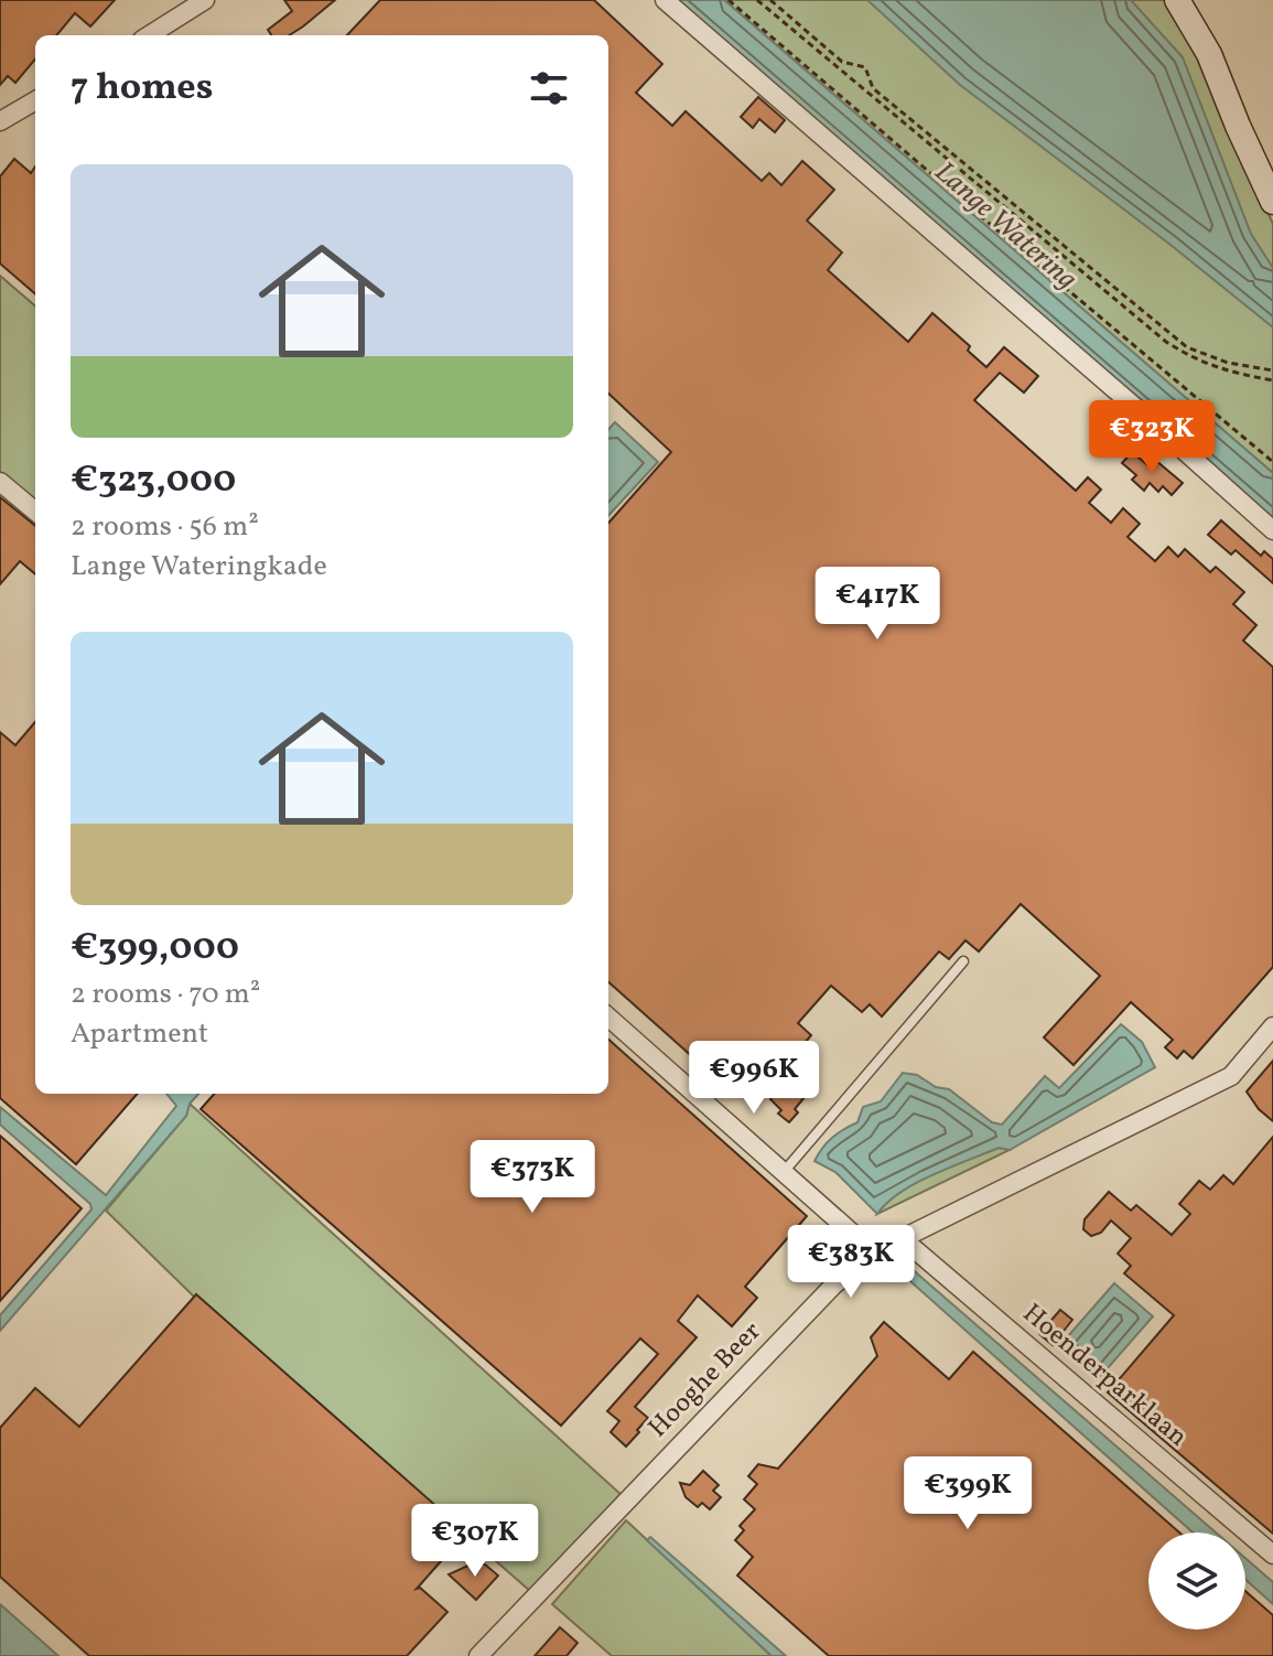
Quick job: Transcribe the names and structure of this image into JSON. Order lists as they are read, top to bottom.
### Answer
{
  "streets": {
    "street": ["Hoenderparklaan", "Hooghe Beer"]
  },
  "crossings": [
    ["Hoenderparklaan", "Hooghe Beer"]
  ],
  "water": ["Lange Watering"],
  "page": {
    "heading": "7 homes",
    "list": [
      {
        "name": "€323,000",
        "note": "2 rooms · 56 m² · Lange Wateringkade"
      },
      {
        "name": "€399,000",
        "note": "2 rooms · 70 m² · Apartment"
      }
    ],
    "price": [
      "€323K",
      "€417K",
      "€996K",
      "€373K",
      "€383K",
      "€399K",
      "€307K"
    ]
  }
}
